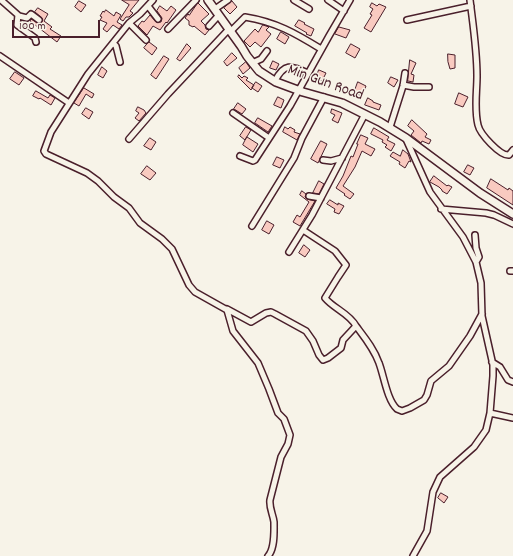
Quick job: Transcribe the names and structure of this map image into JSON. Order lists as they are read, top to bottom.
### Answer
{
  "streets": {
    "street": ["Min Gun Road"]
  },
  "scale_bar": "100 m"
}
